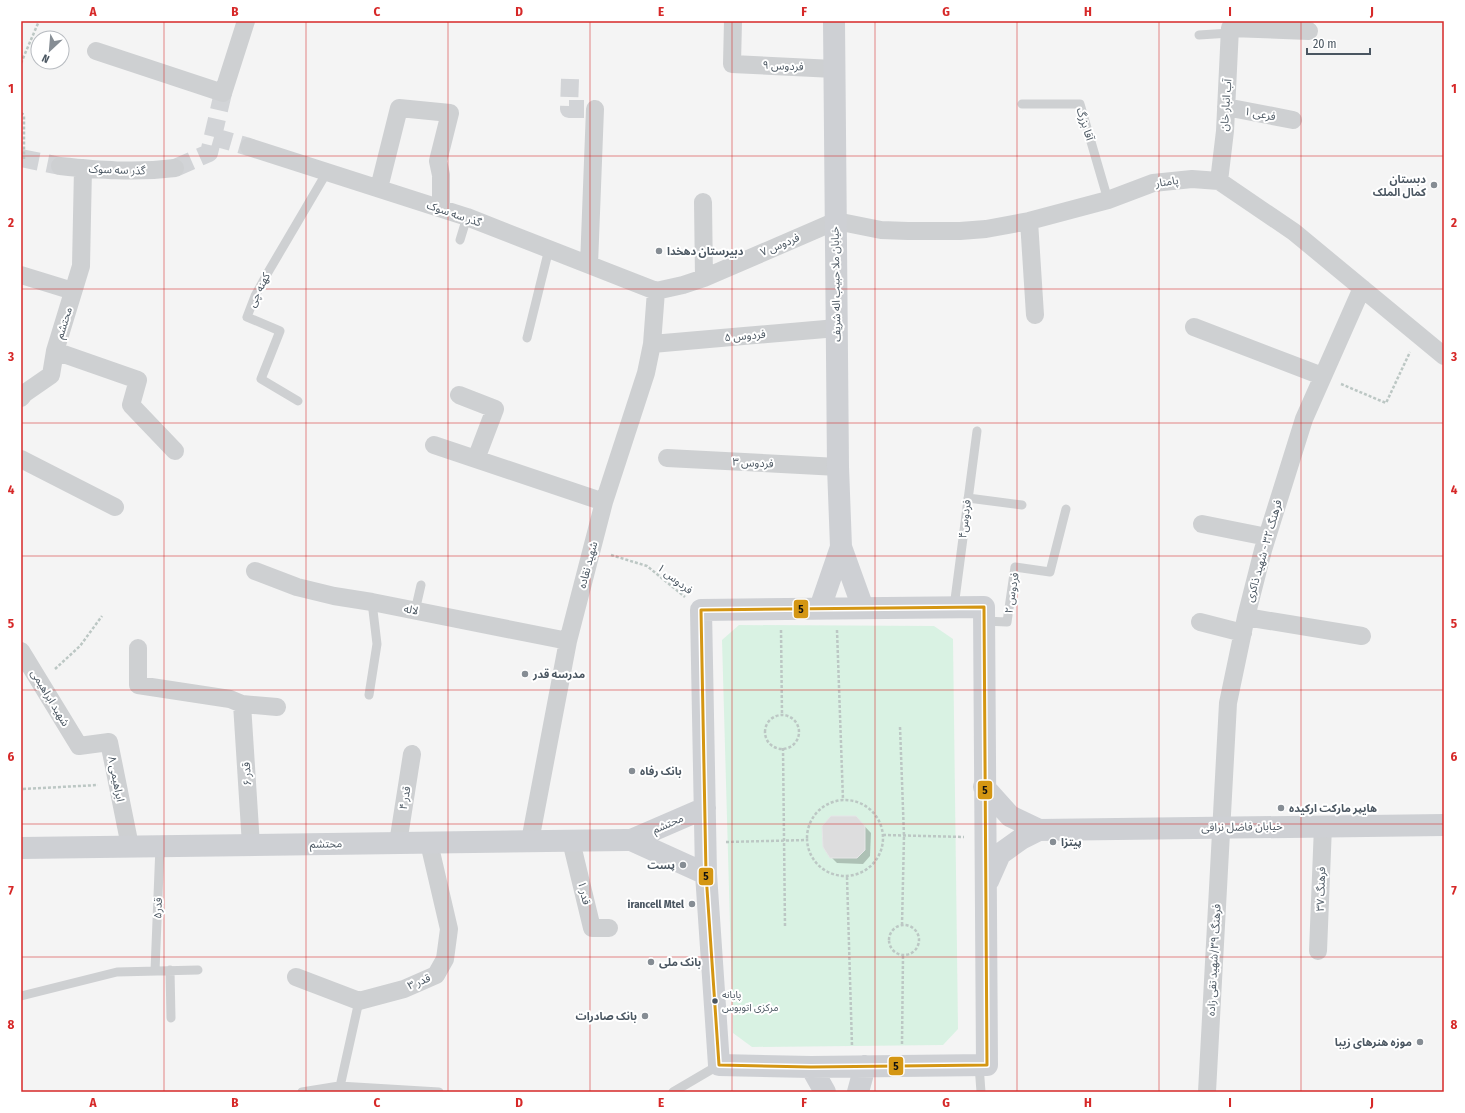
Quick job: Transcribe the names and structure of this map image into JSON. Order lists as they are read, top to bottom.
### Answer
{
  "streets": {
    "main road": ["خیابان ملا حبیب اله شریف", "محتشم", "خیابان فاضل نراقی"],
    "street": [
      "فردوس ۹",
      "آب انبار خان",
      "فرعی ۱",
      "گذر سه سوک",
      "پامنار",
      "فردوس ۷",
      "فردوس ۵",
      "فردوس ۳",
      "فرهنگ ۳۲ - شهید ذاکری",
      "شهید نقاده",
      "لاله",
      "شهید ابراهیمی",
      "قدر ۶",
      "ابراهیمی ۸",
      "قدر ۴",
      "فرهنگ ۳۷",
      "قدر ۱",
      "فرهنگ ۳۹/شهید تقی زاده",
      "قدر ۳"
    ],
    "lane": [
      "آقا بزرگ",
      "کهنه چی",
      "فردوس۴",
      "فردوس ۲",
      "قدر۵"
    ],
    "path": ["فردوس ۱"]
  },
  "crossings": [
    ["فردوس ۹", "خیابان ملا حبیب اله شریف"],
    ["آب انبار خان", "فرعی ۱"],
    ["آب انبار خان", "پامنار"],
    ["آقا بزرگ", "پامنار"],
    ["گذر سه سوک", "فردوس ۷"],
    ["گذر سه سوک", "کهنه چی"],
    ["گذر سه سوک", "محتشم"],
    ["گذر سه سوک", "شهید نقاده"],
    ["پامنار", "فردوس ۷"],
    ["پامنار", "خیابان ملا حبیب اله شریف"],
    ["پامنار", "فرهنگ ۳۲ - شهید ذاکری"],
    ["فردوس ۷", "خیابان ملا حبیب اله شریف"],
    ["فردوس ۷", "شهید نقاده"],
    ["خیابان ملا حبیب اله شریف", "فردوس ۵"],
    ["خیابان ملا حبیب اله شریف", "فردوس ۳"],
    ["محتشم", "شهید نقاده"],
    ["محتشم", "قدر ۶"],
    ["محتشم", "ابراهیمی ۸"],
    ["محتشم", "قدر ۴"],
    ["محتشم", "قدر ۱"],
    ["محتشم", "قدر۵"],
    ["محتشم", "قدر ۳"],
    ["فردوس ۵", "شهید نقاده"],
    ["فرهنگ ۳۲ - شهید ذاکری", "خیابان فاضل نراقی"],
    ["فرهنگ ۳۲ - شهید ذاکری", "فرهنگ ۳۹/شهید تقی زاده"],
    ["شهید نقاده", "فردوس ۱"],
    ["شهید نقاده", "لاله"],
    ["شهید ابراهیمی", "ابراهیمی ۸"],
    ["خیابان فاضل نراقی", "فرهنگ ۳۷"],
    ["خیابان فاضل نراقی", "فرهنگ ۳۹/شهید تقی زاده"]
  ],
  "places": [
    "دبستان کمال الملک",
    "دبیرستان دهخدا",
    "مدرسه قدر",
    "بانک رفاه",
    "هایپر مارکت ارکیده",
    "پیتزا",
    "پست",
    "irancell Mtel",
    "بانک ملی",
    "پایانه مرکزی اتوبوس",
    "بانک صادرات",
    "موزه هنرهای زیبا"
  ],
  "lines": ["transit line 5"],
  "scale_bar": "20 m",
  "north": "bottom left",
  "grid": {
    "columns": [
      "A",
      "B",
      "C",
      "D",
      "E",
      "F",
      "G",
      "H",
      "I",
      "J"
    ],
    "rows": [
      "1",
      "2",
      "3",
      "4",
      "5",
      "6",
      "7",
      "8"
    ]
  }
}
